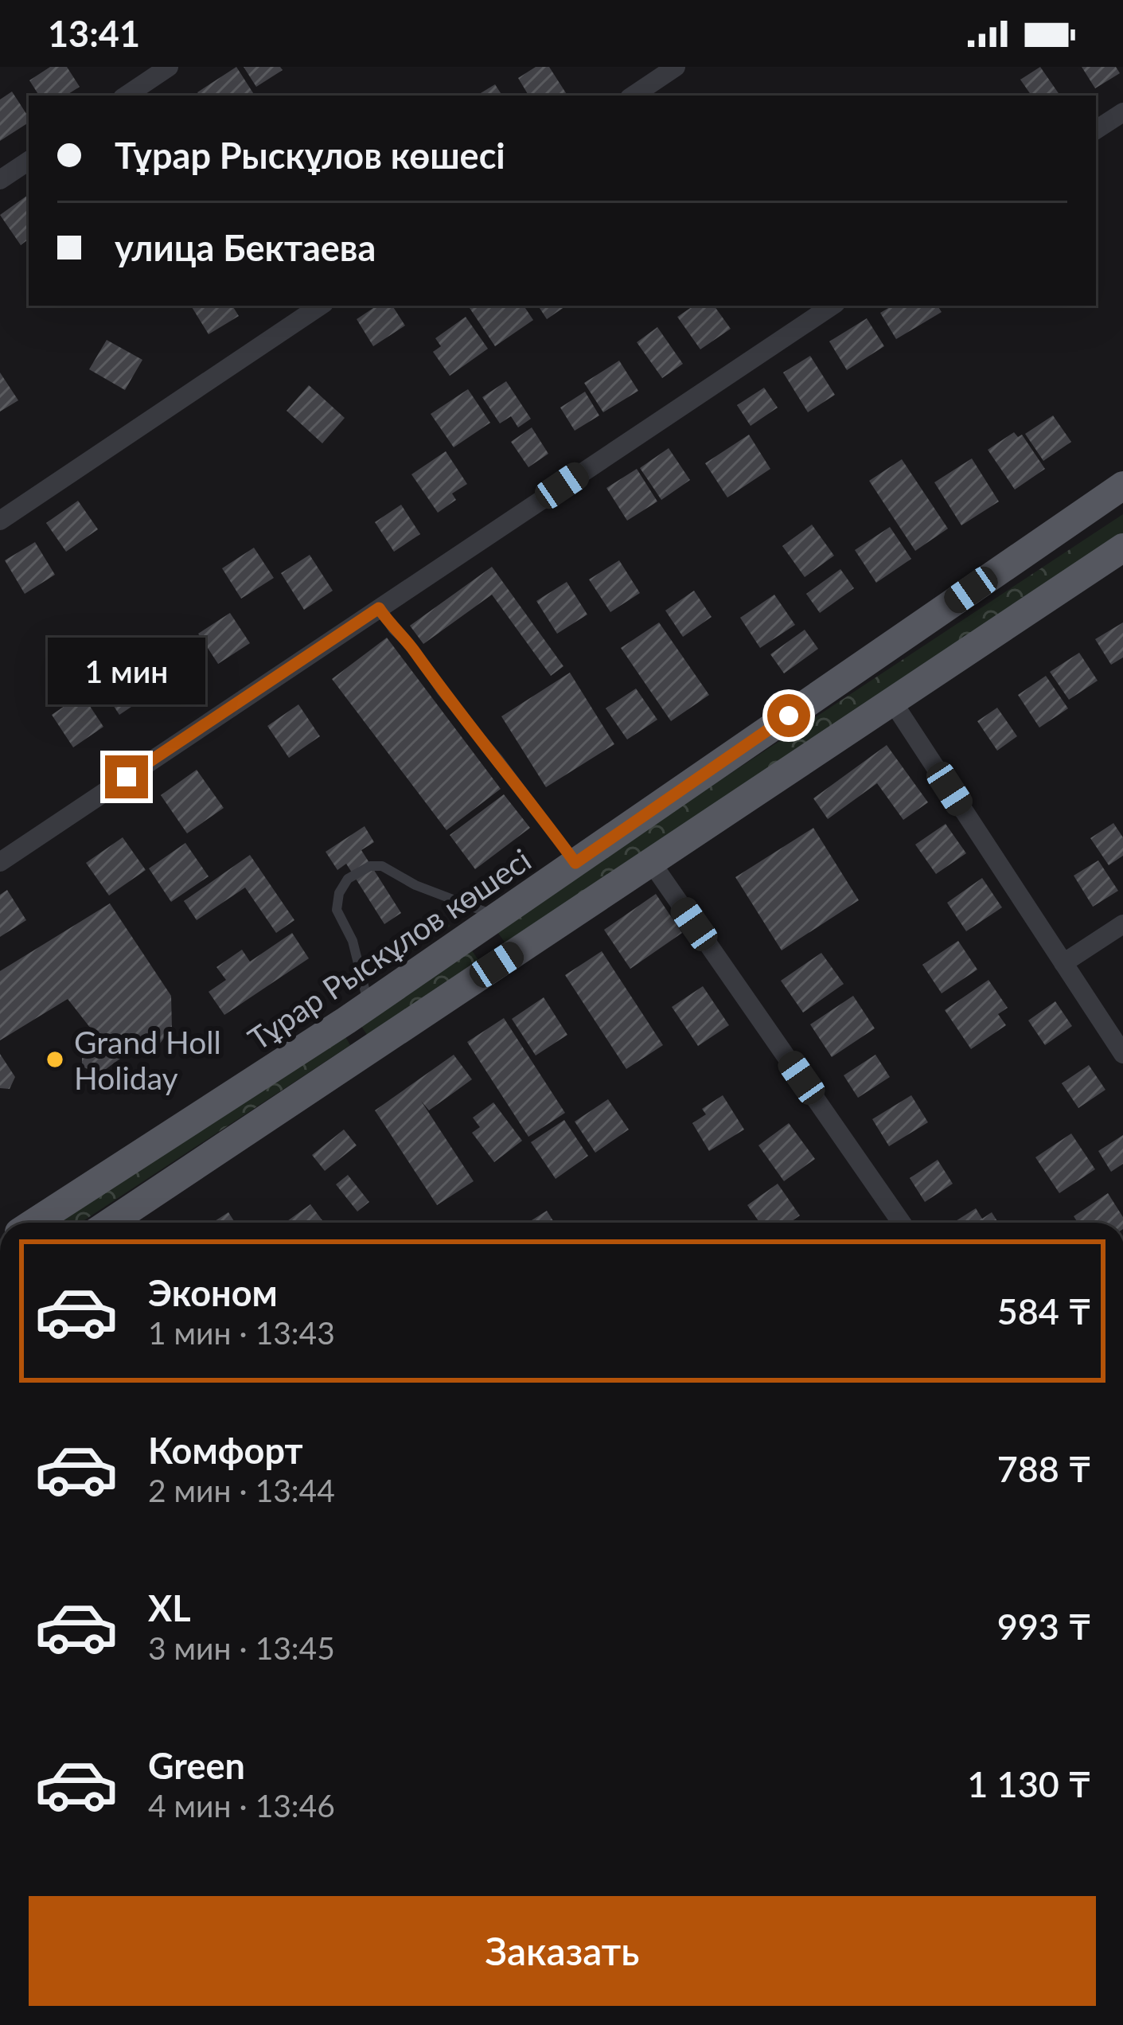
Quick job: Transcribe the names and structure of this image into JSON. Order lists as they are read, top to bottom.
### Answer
{
  "streets": {
    "main road": ["Тұрар Рыскұлов көшесі"]
  },
  "places": ["Grand Holl Holiday"],
  "page": {
    "status": "13:41",
    "banner": ["Тұрар Рыскұлов көшесі", "улица Бектаева"],
    "bubble": "1 мин",
    "list": [
      {
        "name": "Эконом",
        "note": "1 мин · 13:43",
        "value": "584 ₸"
      },
      {
        "name": "Комфорт",
        "note": "2 мин · 13:44",
        "value": "788 ₸"
      },
      {
        "name": "XL",
        "note": "3 мин · 13:45",
        "value": "993 ₸"
      },
      {
        "name": "Green",
        "note": "4 мин · 13:46",
        "value": "1 130 ₸"
      }
    ],
    "buttons": "Заказать"
  }
}
